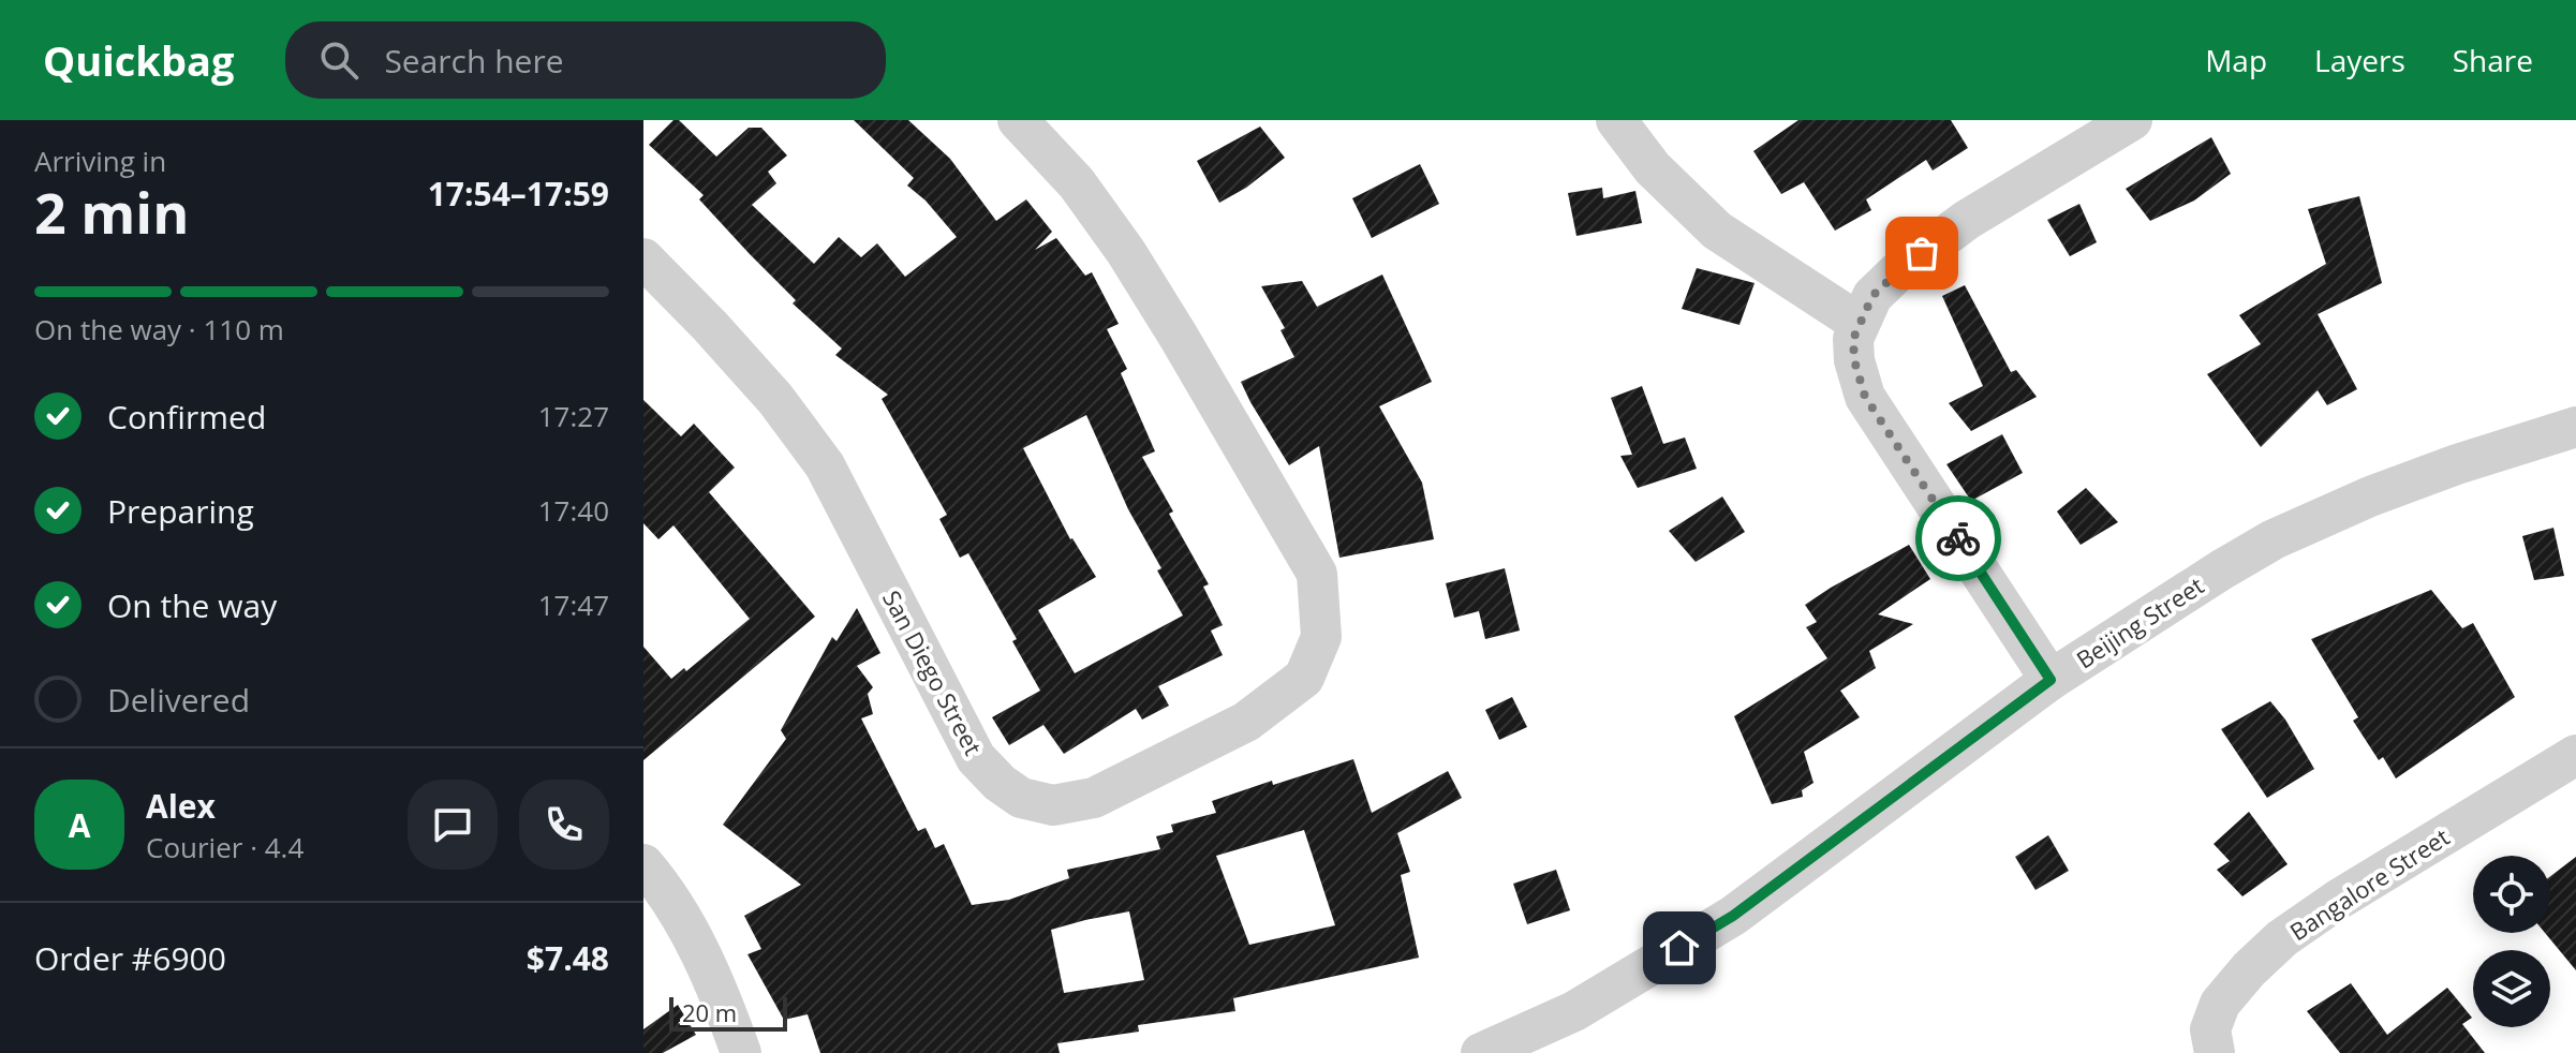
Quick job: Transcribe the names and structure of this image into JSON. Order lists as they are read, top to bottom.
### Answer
{
  "streets": {
    "street": ["Beijing Street", "San Diego Street", "Bangalore Street"]
  },
  "scale_bar": "20 m",
  "page": {
    "header": "Quickbag",
    "search": "Search here",
    "nav": ["Map", "Layers", "Share"],
    "heading": ["2 min", "Arriving in", "17:54–17:59"],
    "panel": [
      "Alex",
      "Courier · 4.4",
      "Order #6900",
      "$7.48"
    ],
    "bar": "On the way · 110 m",
    "list": [
      ["Confirmed", "17:27"],
      ["Preparing", "17:40"],
      ["On the way", "17:47"],
      "Delivered"
    ],
    "round": "A",
    "scale": "20 m"
  }
}
